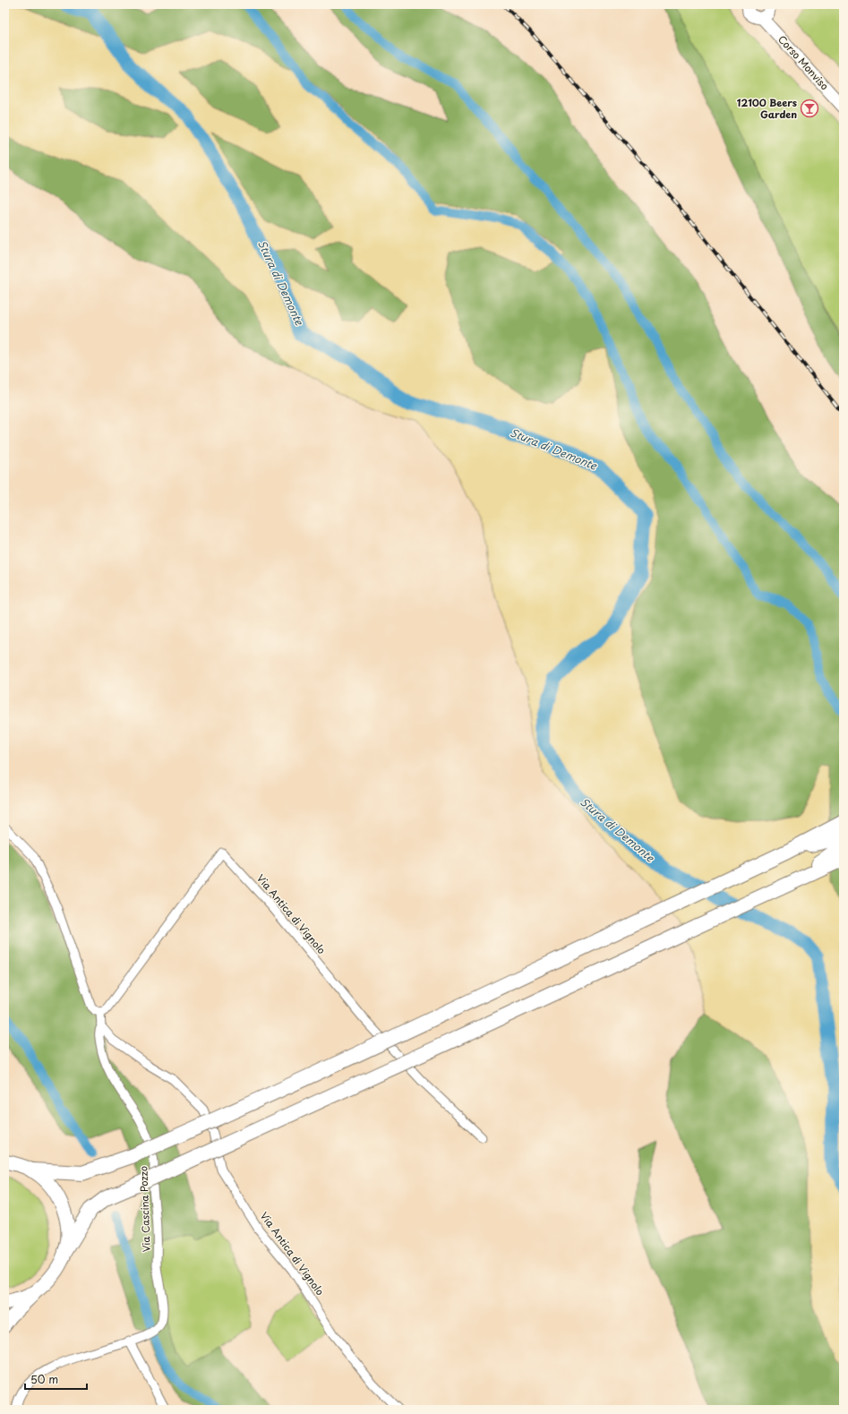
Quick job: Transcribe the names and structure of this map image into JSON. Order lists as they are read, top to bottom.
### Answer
{
  "streets": {
    "main road": ["Corso Monviso"],
    "street": ["Via Antica di Vignolo", "Via Cascina Pozzo"]
  },
  "crossings": [
    ["Via Antica di Vignolo", "Via Cascina Pozzo"]
  ],
  "water": ["Stura di Demonte"],
  "places": {
    "bar": ["12100 Beers Garden"]
  },
  "scale_bar": "50 m"
}
